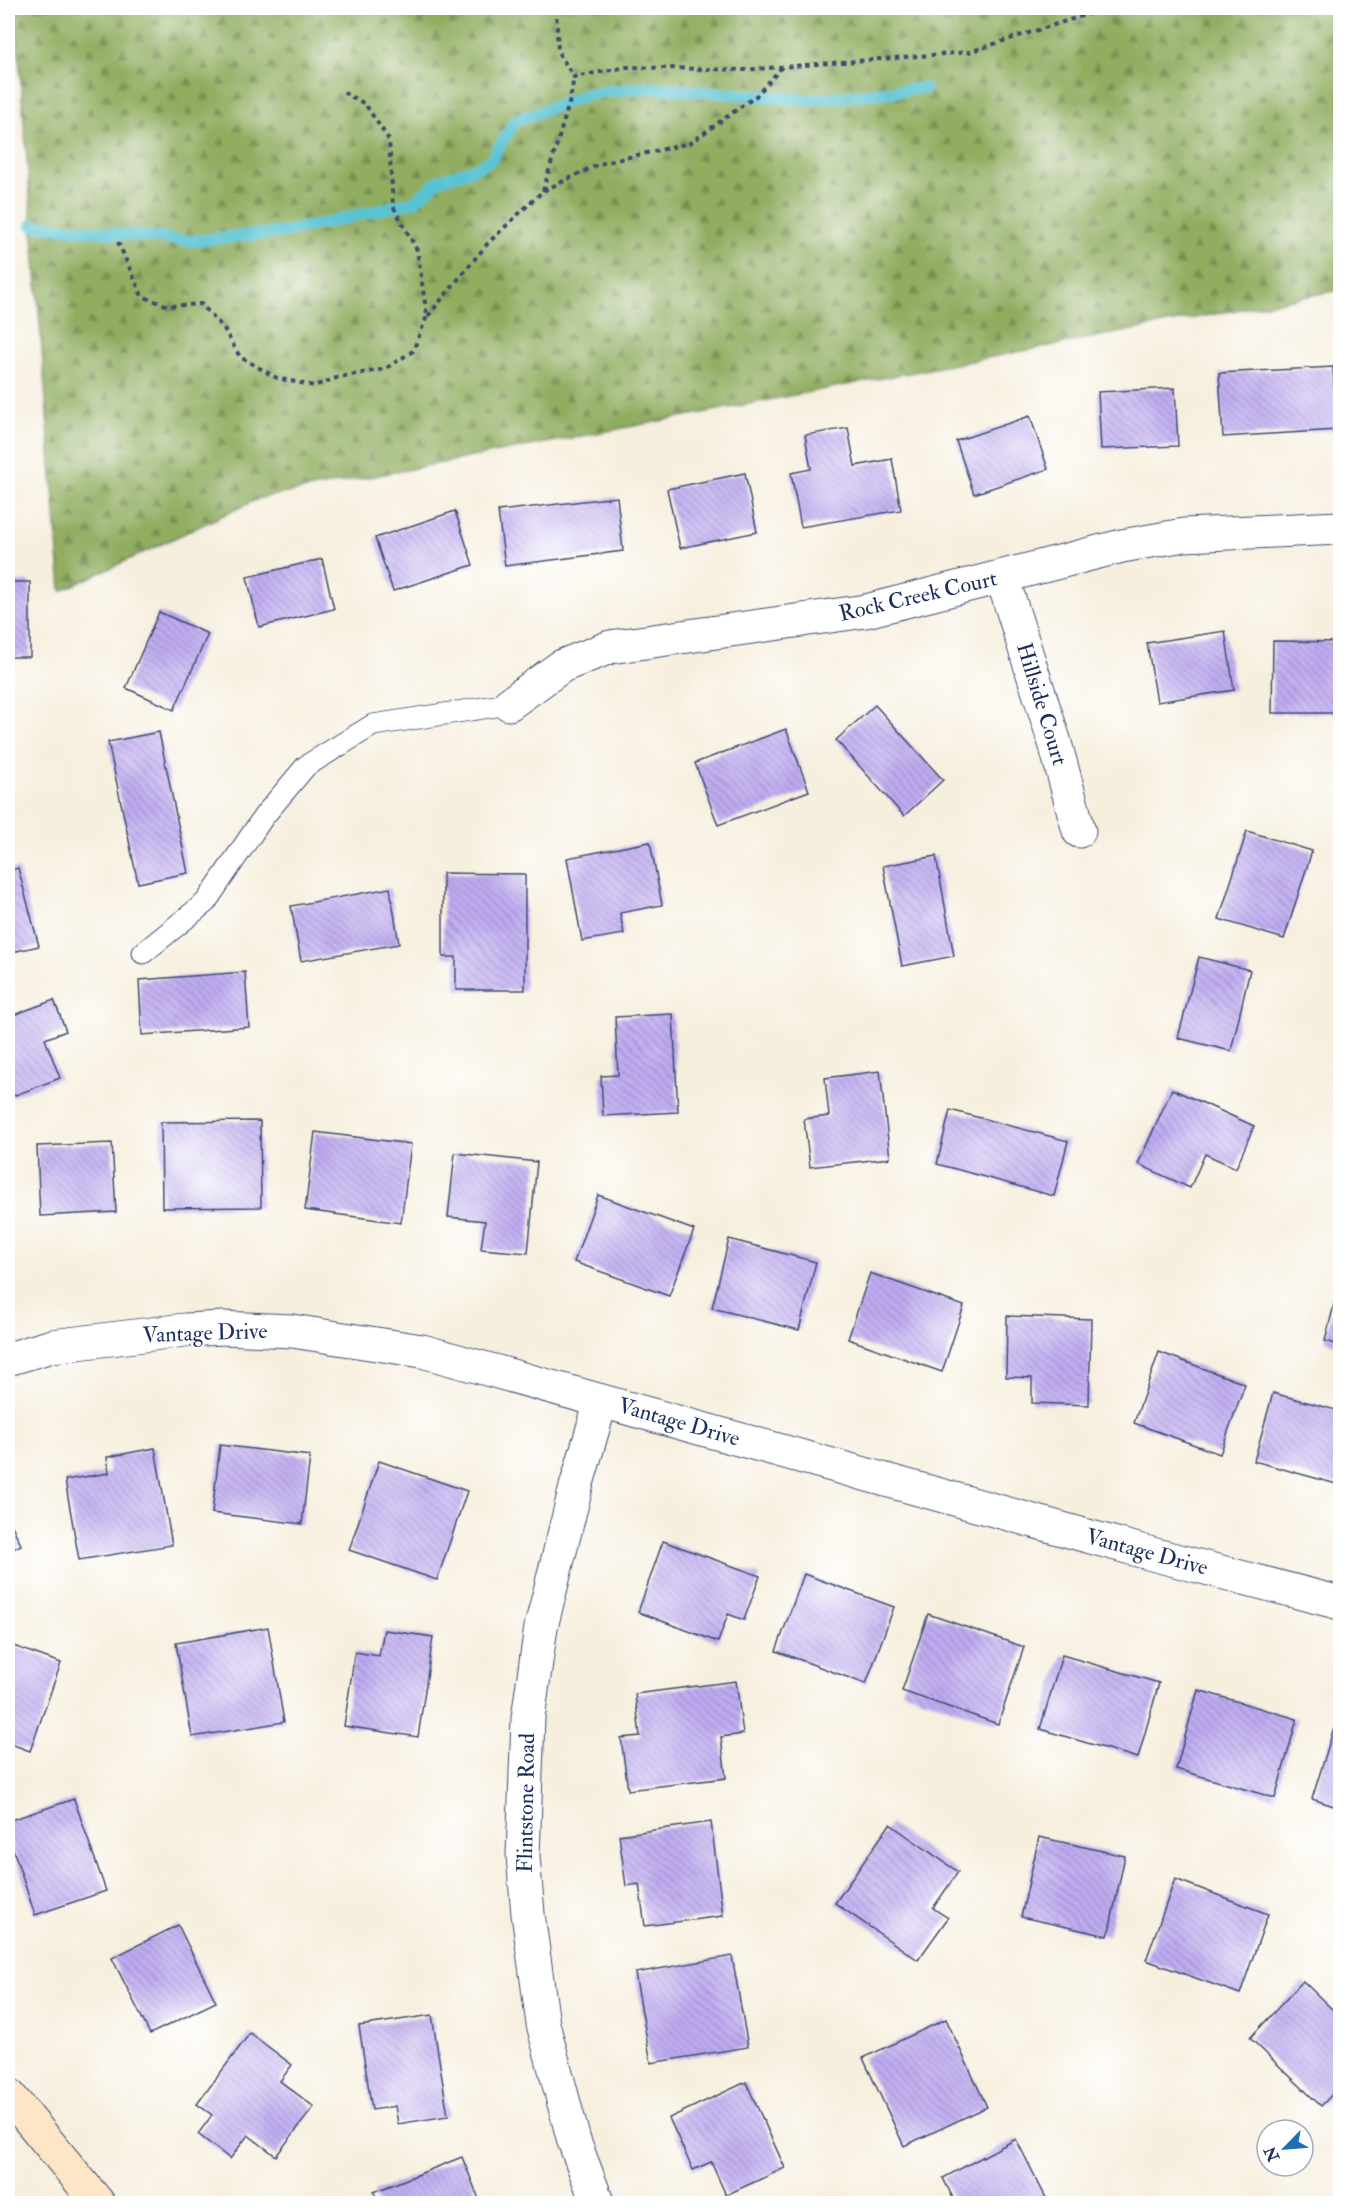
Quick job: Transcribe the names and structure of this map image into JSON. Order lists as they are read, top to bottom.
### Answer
{
  "streets": {
    "street": [
      "Rock Creek Court",
      "Hillside Court",
      "Vantage Drive",
      "Flintstone Road"
    ]
  },
  "crossings": [
    ["Rock Creek Court", "Hillside Court"],
    ["Vantage Drive", "Flintstone Road"]
  ],
  "north": "bottom left"
}
